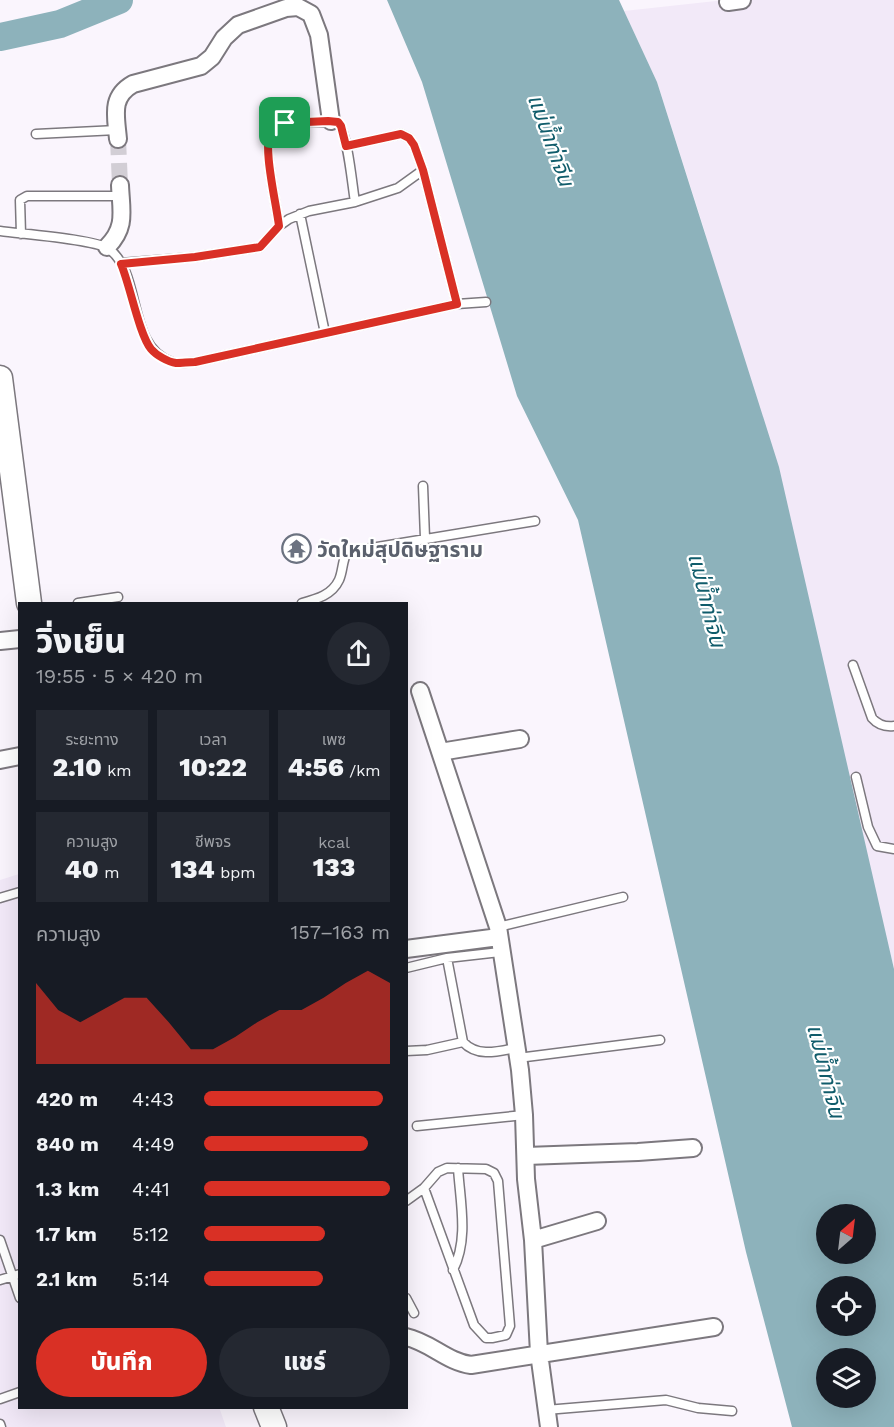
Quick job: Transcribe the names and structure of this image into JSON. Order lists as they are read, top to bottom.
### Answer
{
  "water": ["แม่น้ำท่าจีน"],
  "places": {
    "temple": ["วัดใหม่สุปดิษฐาราม"]
  },
  "north": "top right",
  "page": {
    "heading": ["วิ่งเย็น", "19:55 · 5 × 420 m"],
    "stats": [
      ["ระยะทาง", "2.10 km"],
      ["เวลา", "10:22"],
      ["เพซ", "4:56 /km"],
      ["ความสูง", "40 m"],
      ["ชีพจร", "134 bpm"],
      ["kcal", "133"]
    ],
    "chart": ["ความสูง", "157–163 m"],
    "list": [
      {
        "name": "420 m",
        "note": "4:43"
      },
      {
        "name": "840 m",
        "note": "4:49"
      },
      {
        "name": "1.3 km",
        "note": "4:41"
      },
      {
        "name": "1.7 km",
        "note": "5:12"
      },
      {
        "name": "2.1 km",
        "note": "5:14"
      }
    ],
    "buttons": ["บันทึก", "แชร์"]
  }
}
